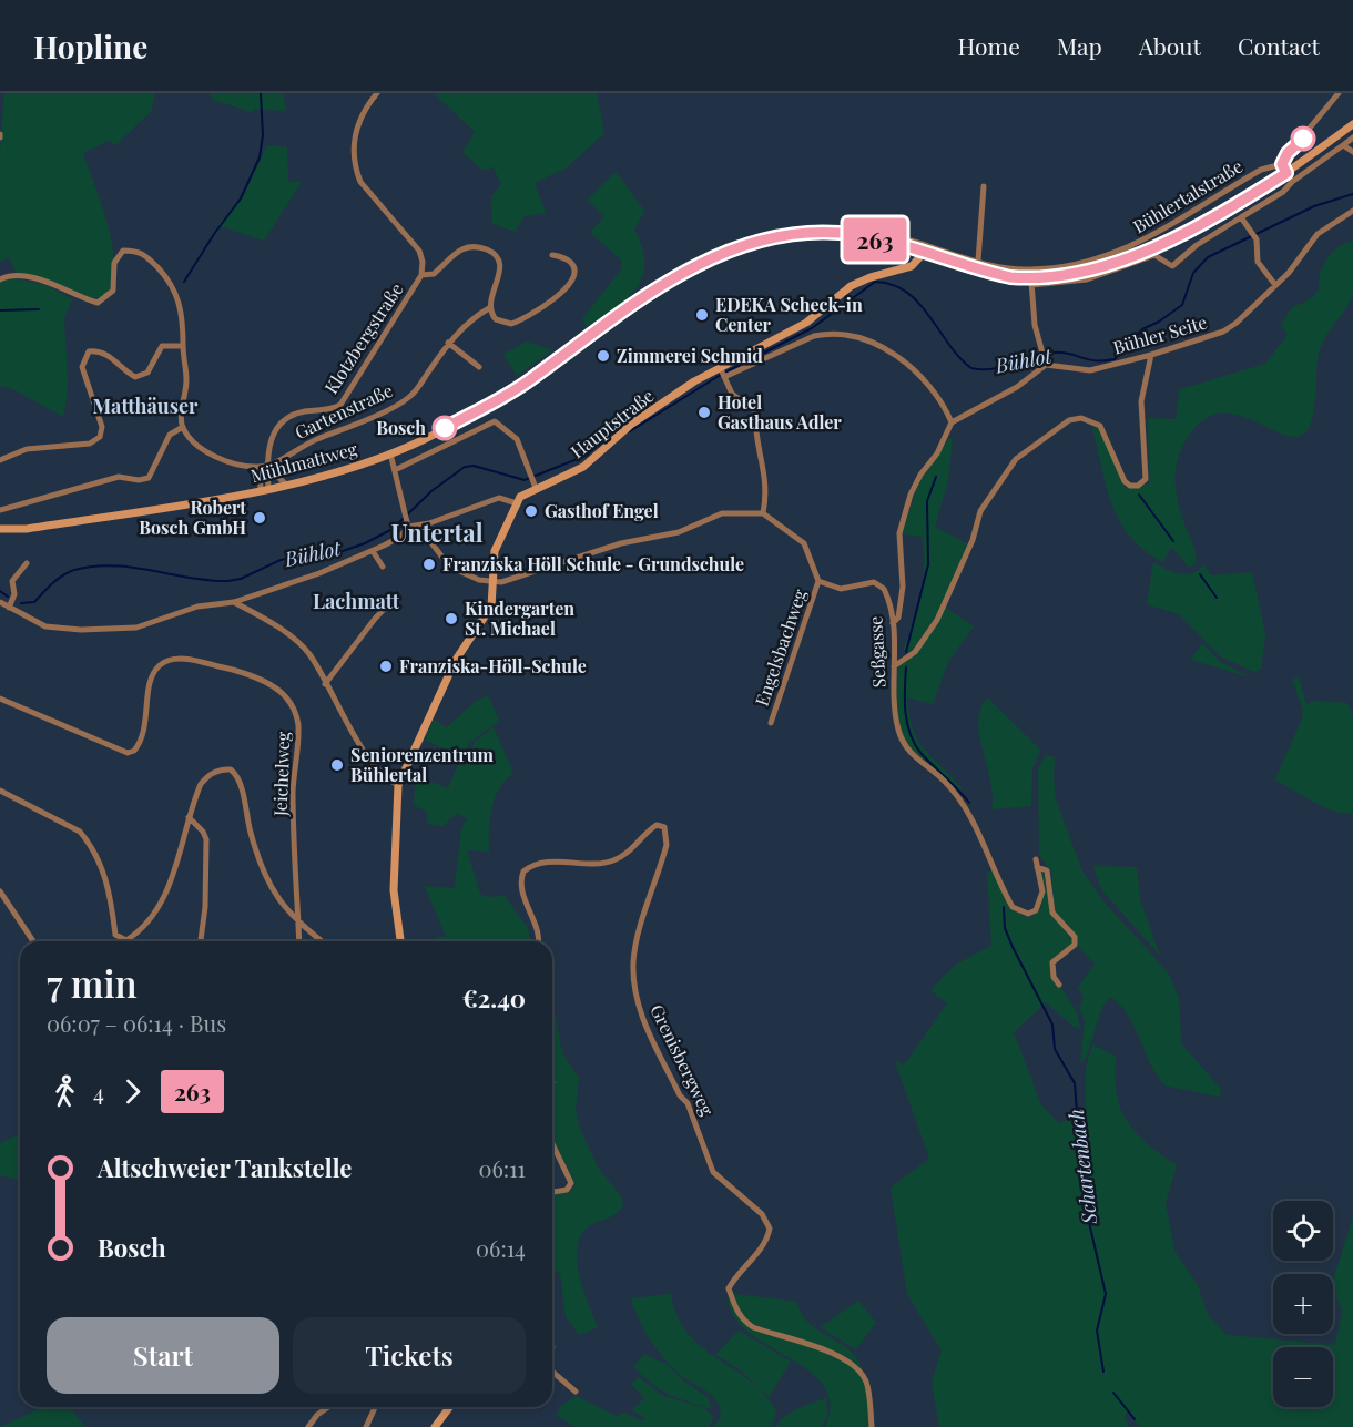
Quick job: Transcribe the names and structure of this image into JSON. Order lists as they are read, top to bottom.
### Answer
{
  "streets": {
    "main road": ["Bühlertalstraße", "Hauptstraße", "Mühlmattweg"],
    "street": [
      "Bühler Seite",
      "Klotzbergstraße",
      "Gartenstraße",
      "Engelsbachweg",
      "Seßgasse",
      "Jeichelweg",
      "Grenisbergweg"
    ]
  },
  "crossings": [
    ["Bühlertalstraße", "Hauptstraße"],
    ["Bühlertalstraße", "Mühlmattweg"],
    ["Klotzbergstraße", "Gartenstraße"],
    ["Klotzbergstraße", "Mühlmattweg"],
    ["Engelsbachweg", "Seßgasse"]
  ],
  "districts": ["Matthäuser", "Untertal", "Lachmatt"],
  "water": ["Bühlot", "Schartenbach"],
  "places": [
    "EDEKA Scheck-in Center",
    "Zimmerei Schmid",
    "Hotel Gasthaus Adler",
    "Bosch",
    "Gasthof Engel",
    "Robert Bosch GmbH",
    "Franziska Höll Schule - Grundschule",
    "Kindergarten St. Michael",
    "Franziska-Höll-Schule",
    "Seniorenzentrum Bühlertal"
  ],
  "lines": ["bus line 263"],
  "page": {
    "header": "Hopline",
    "nav": [
      "Home",
      "Map",
      "About",
      "Contact"
    ],
    "on_map": "263",
    "heading": ["7 min", "06:07 – 06:14 · Bus", "€2.40"],
    "legs": ["4", "263"],
    "list": [
      {
        "name": "Altschweier Tankstelle",
        "value": "06:11"
      },
      {
        "name": "Bosch",
        "value": "06:14"
      }
    ],
    "map_buttons": ["+", "−"],
    "buttons": ["Start", "Tickets"]
  }
}
